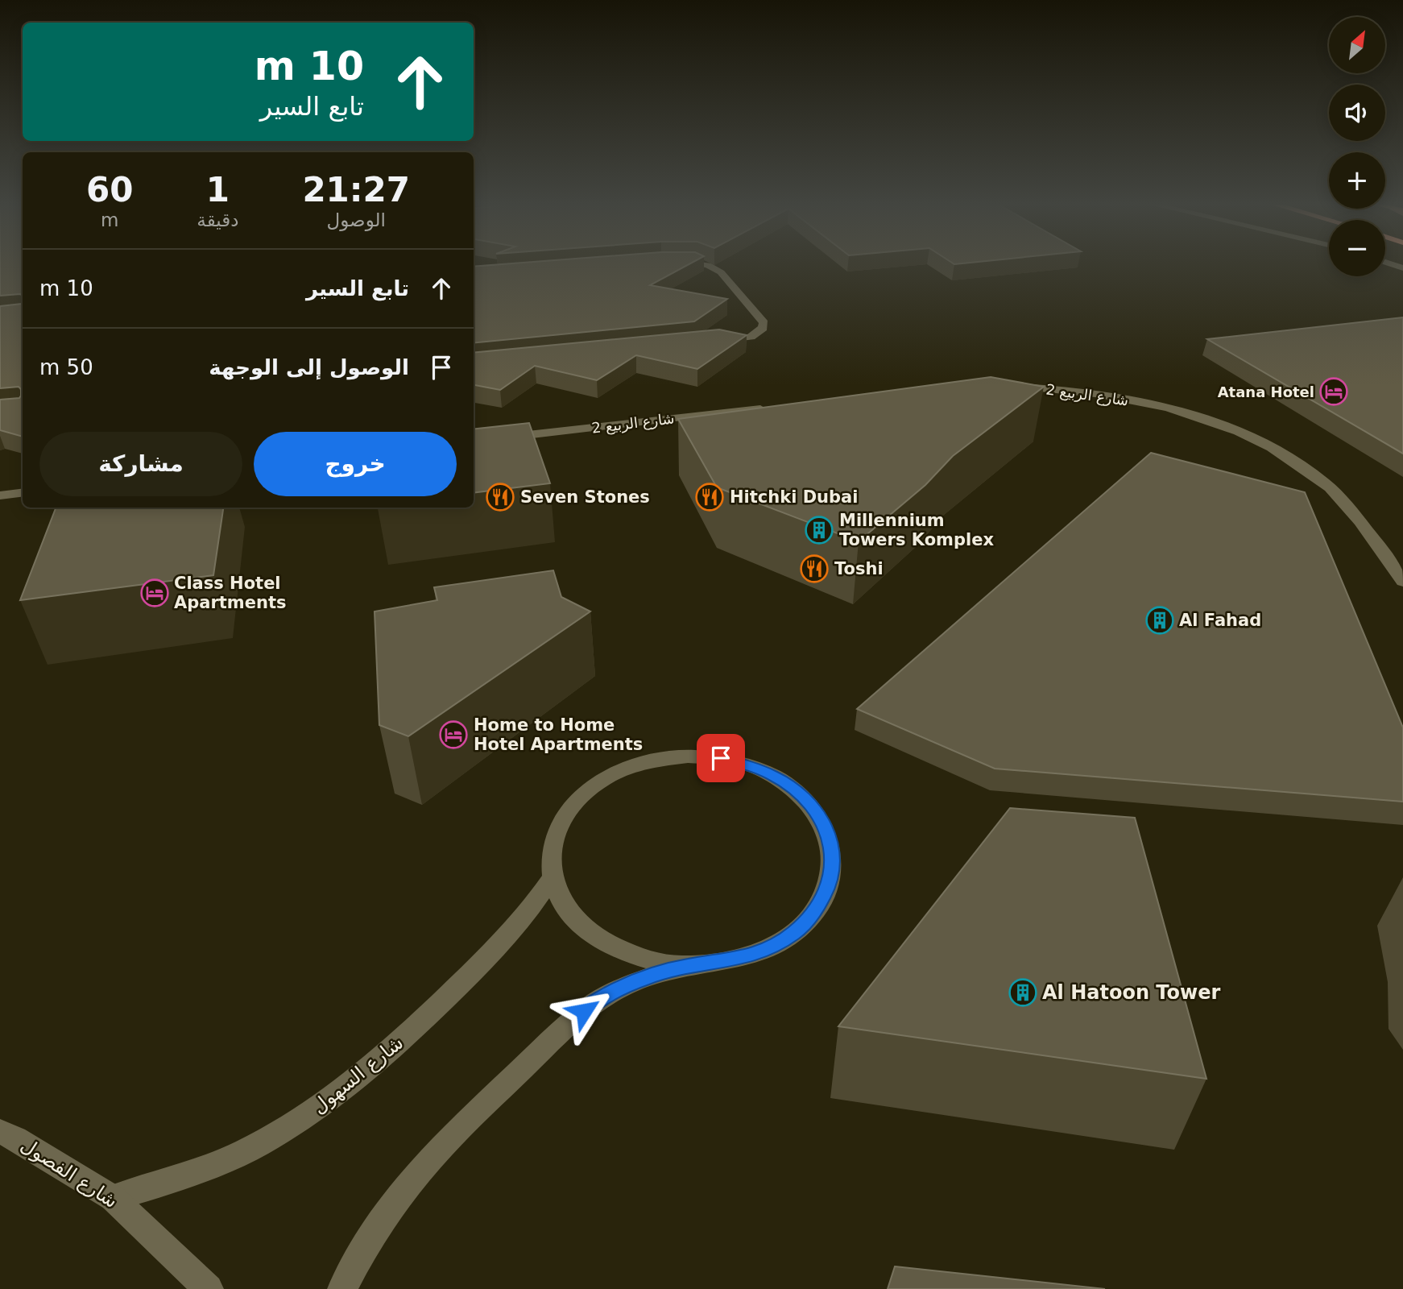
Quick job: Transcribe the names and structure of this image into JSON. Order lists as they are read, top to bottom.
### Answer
{
  "streets": {
    "street": ["شارع الربيع 2", "شارع السهول", "شارع الفصول"]
  },
  "crossings": [
    ["شارع السهول", "شارع الفصول"]
  ],
  "places": {
    "hotel": ["Atana Hotel", "Class Hotel Apartments", "Home to Home Hotel Apartments"],
    "restaurant": ["Seven Stones", "Hitchki Dubai", "Toshi"],
    "building": ["Millennium Towers Komplex", "Al Fahad", "Al Hatoon Tower"]
  },
  "north": "top right",
  "page": {
    "map_buttons": ["+", "−"],
    "turn": ["10 m", "تابع السير"],
    "eta": [
      "21:27",
      "الوصول",
      "1",
      "دقيقة",
      "60",
      "m"
    ],
    "list": [
      {
        "name": "تابع السير",
        "value": "10 m"
      },
      {
        "name": "الوصول إلى الوجهة",
        "value": "50 m"
      }
    ],
    "buttons": ["خروج", "مشاركة"]
  }
}
